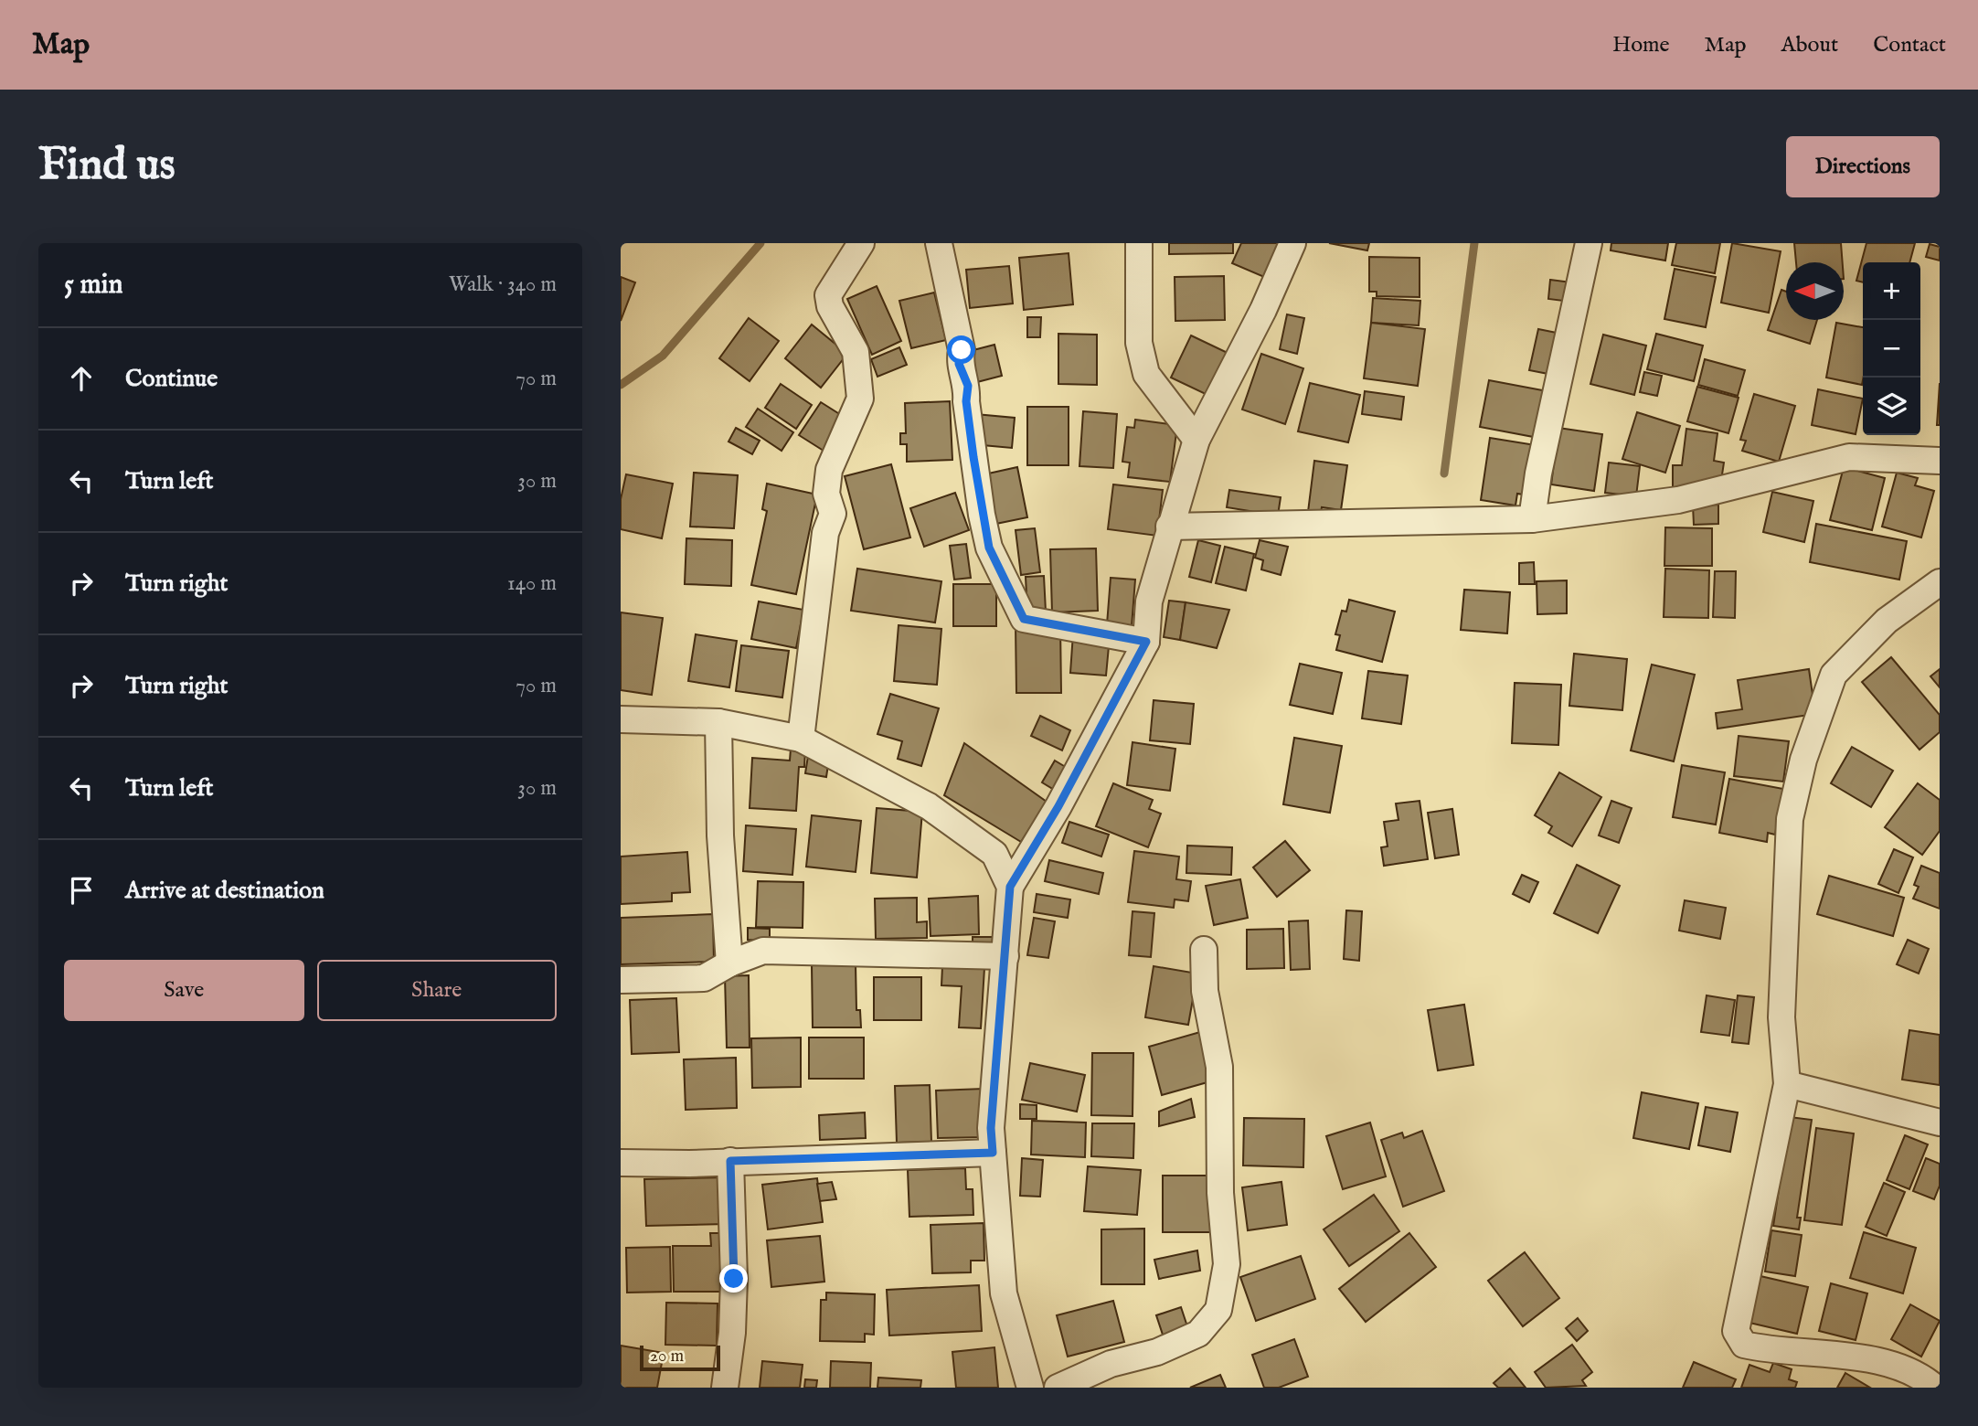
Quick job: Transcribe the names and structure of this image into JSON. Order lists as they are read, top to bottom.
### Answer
{
  "scale_bar": "20 m",
  "north": "left",
  "page": {
    "header": "Map",
    "nav": [
      "Home",
      "Map",
      "About",
      "Contact"
    ],
    "buttons": [
      "Directions",
      ["Save", "Share"]
    ],
    "title": "Find us",
    "heading": ["5 min", "Walk · 340 m"],
    "map_buttons": ["+", "−"],
    "list": [
      ["Continue", "70 m"],
      ["Turn left", "30 m"],
      ["Turn right", "140 m"],
      ["Turn right", "70 m"],
      ["Turn left", "30 m"],
      "Arrive at destination"
    ],
    "scale": "20 m"
  }
}
